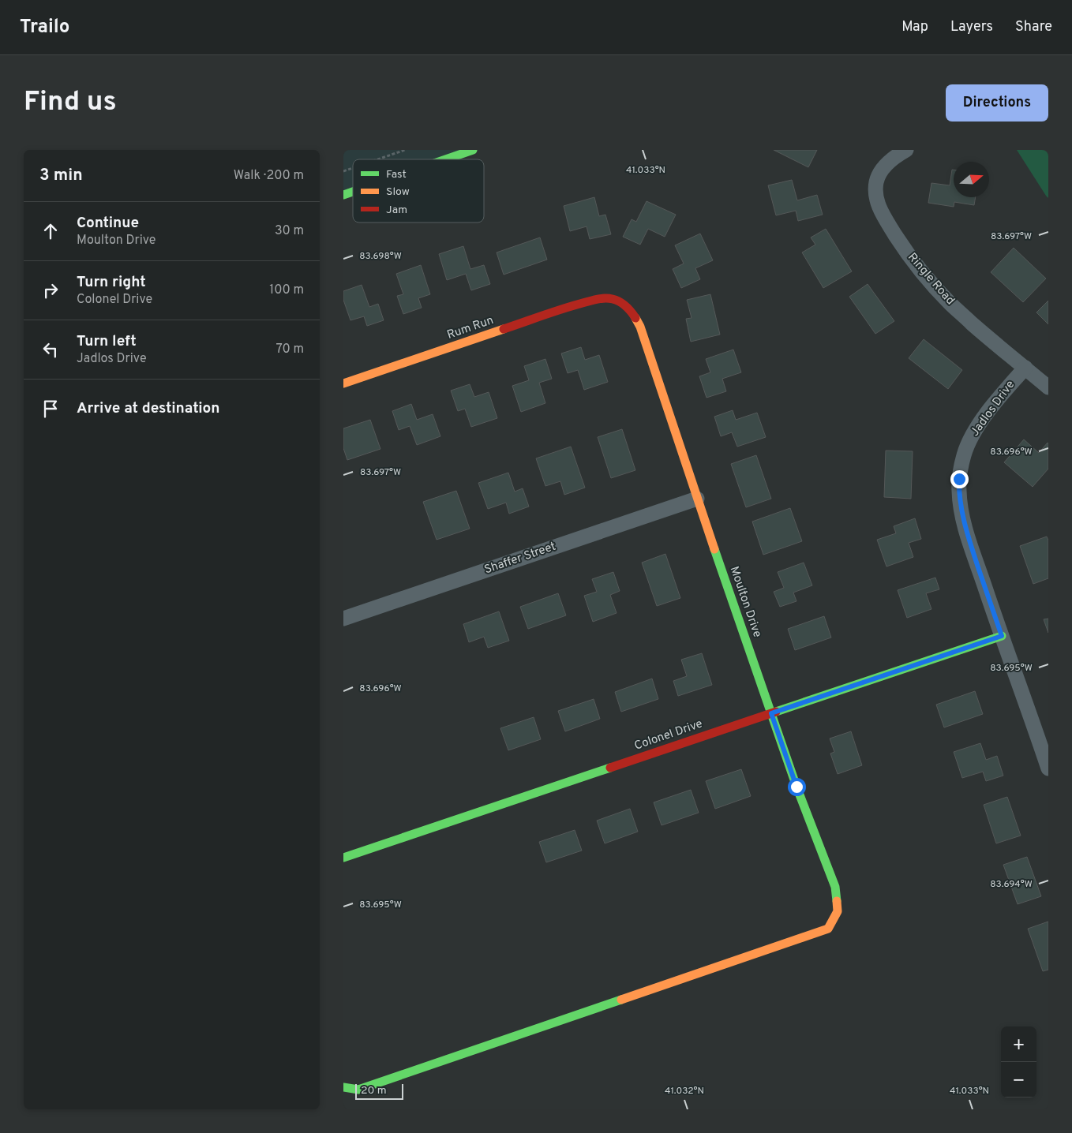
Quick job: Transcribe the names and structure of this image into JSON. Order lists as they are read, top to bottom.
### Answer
{
  "streets": {
    "street": [
      "Ringle Road",
      "Rum Run",
      "Jadlos Drive",
      "Shaffer Street",
      "Moulton Drive",
      "Colonel Drive"
    ]
  },
  "crossings": [
    ["Ringle Road", "Jadlos Drive"],
    ["Rum Run", "Moulton Drive"],
    ["Jadlos Drive", "Colonel Drive"],
    ["Shaffer Street", "Moulton Drive"],
    ["Moulton Drive", "Colonel Drive"]
  ],
  "legend": ["Fast", "Slow", "Jam"],
  "scale_bar": "20 m",
  "north": "right",
  "page": {
    "header": "Trailo",
    "nav": ["Map", "Layers", "Share"],
    "buttons": "Directions",
    "title": "Find us",
    "heading": ["3 min", "Walk · 200 m"],
    "list": [
      ["Continue", "Moulton Drive", "30 m"],
      ["Turn right", "Colonel Drive", "100 m"],
      ["Turn left", "Jadlos Drive", "70 m"],
      "Arrive at destination"
    ],
    "map_buttons": ["+", "−"],
    "scale": "20 m"
  },
  "coordinates": [
    "41.033°N",
    "83.697°W",
    "83.698°W",
    "83.696°W",
    "83.695°W",
    "83.694°W",
    "41.032°N"
  ]
}
